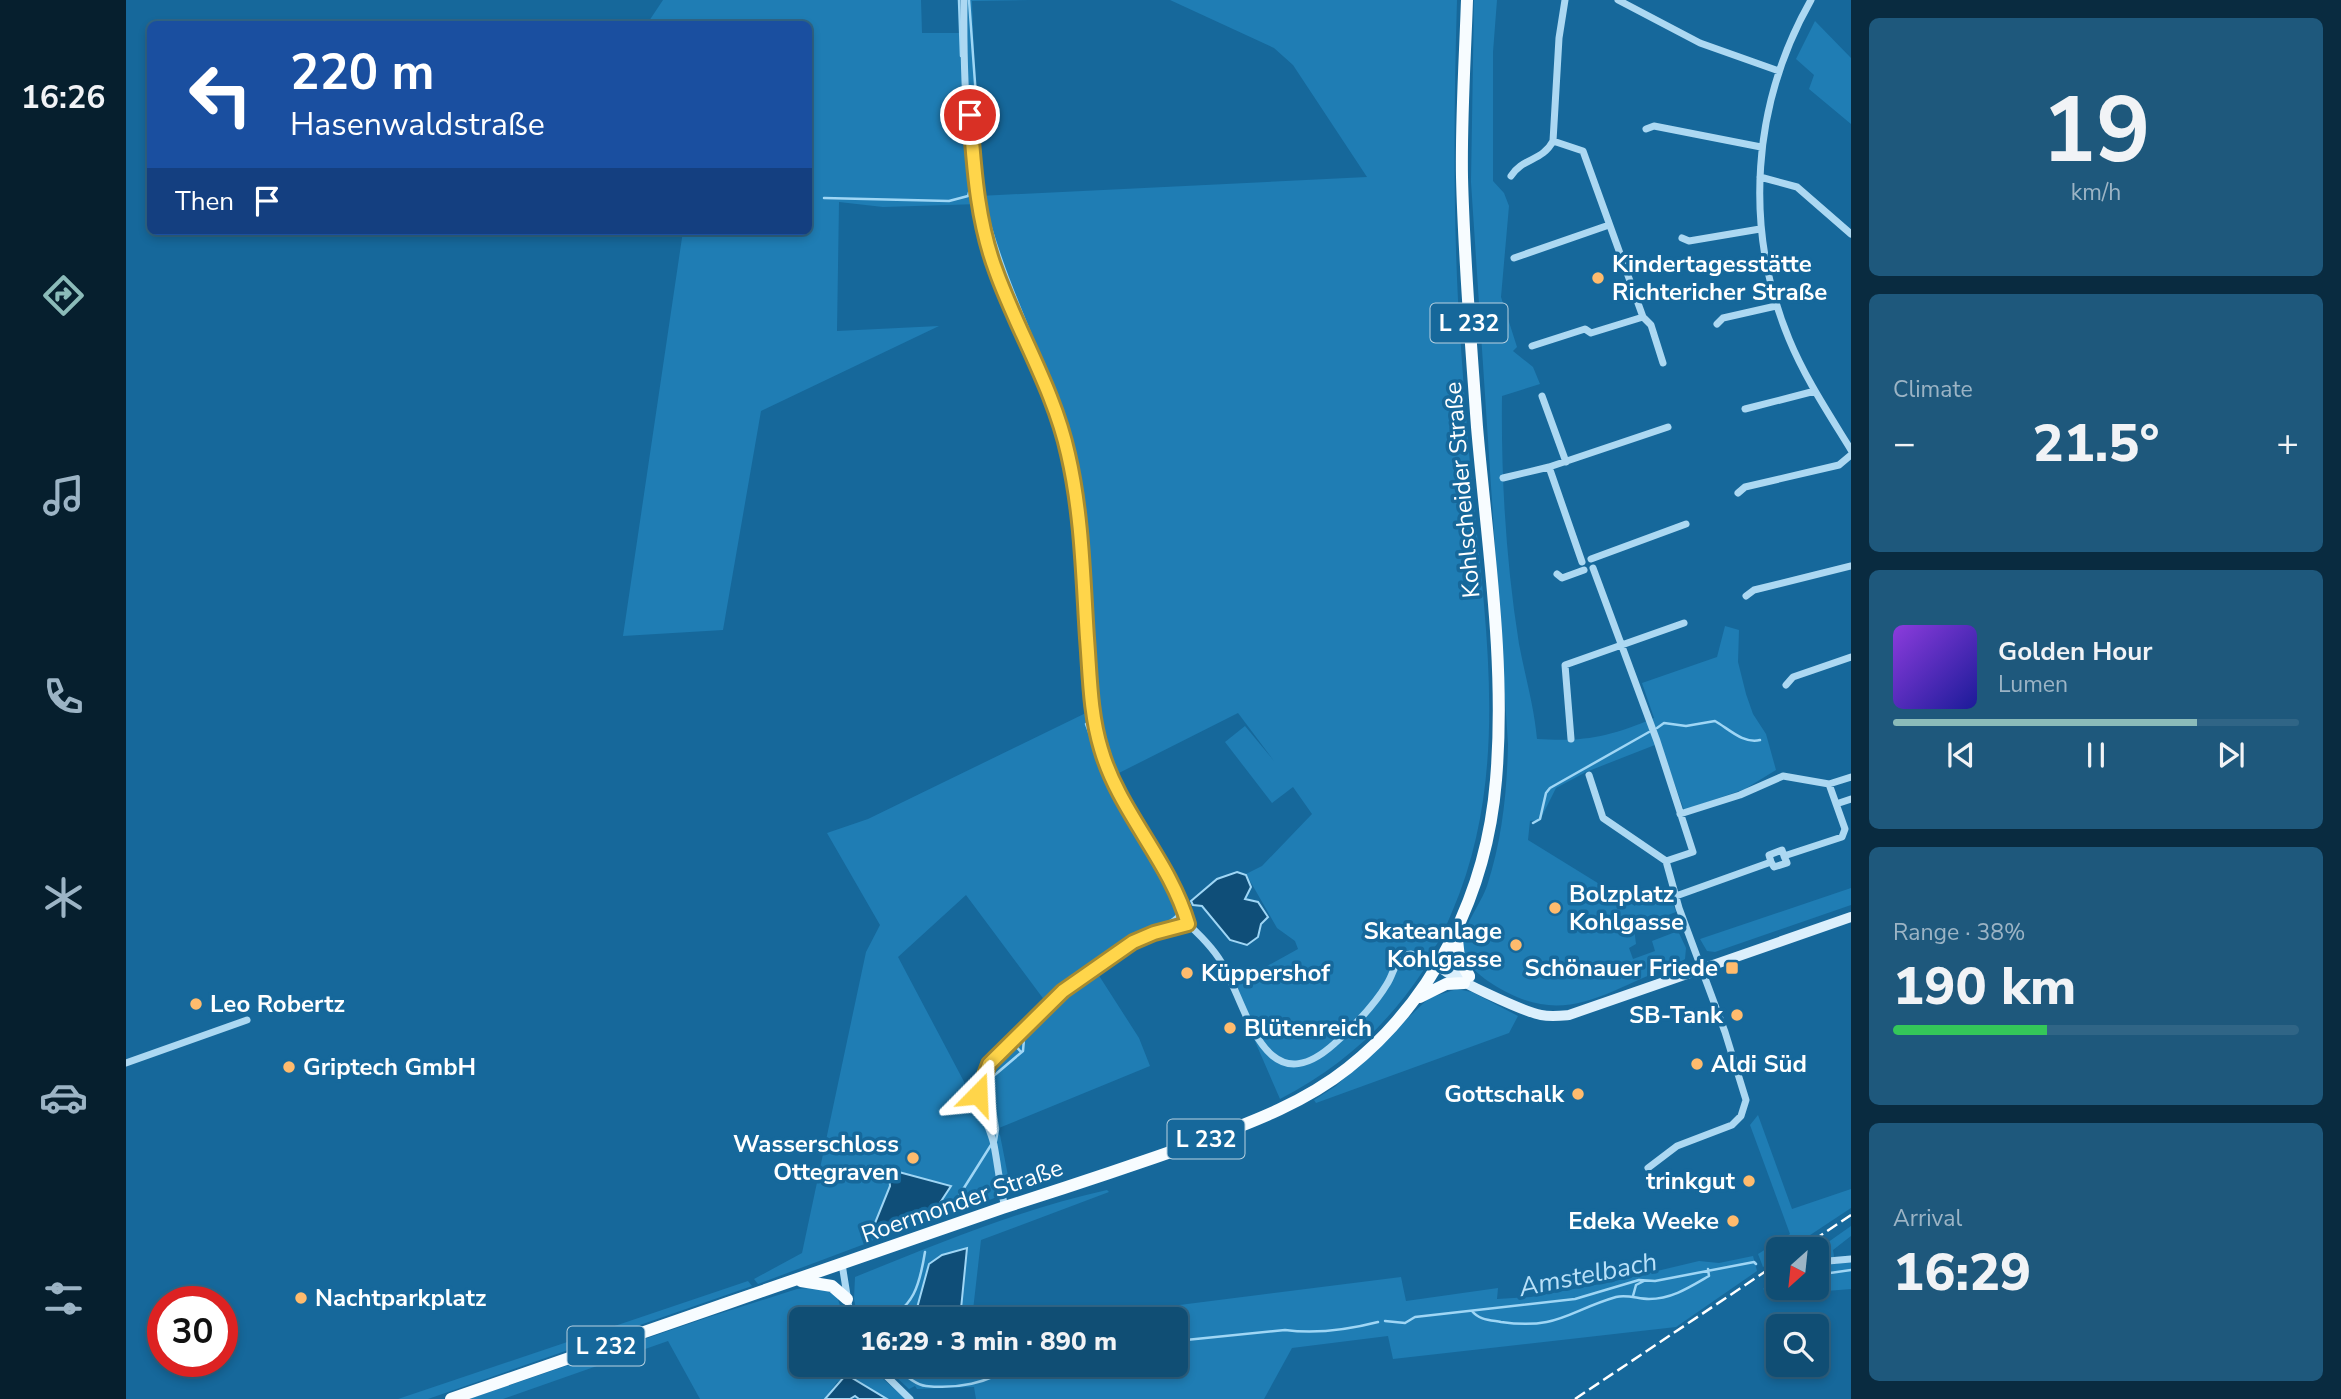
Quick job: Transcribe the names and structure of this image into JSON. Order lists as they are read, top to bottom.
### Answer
{
  "streets": {
    "main road": ["L 232", "Kohlscheider Straße", "Roermonder Straße"]
  },
  "crossings": [
    ["Kohlscheider Straße", "Roermonder Straße"]
  ],
  "water": ["Amstelbach"],
  "places": {
    "other": [
      "Kindertagesstätte Richtericher Straße",
      "Bolzplatz Kohlgasse",
      "Skateanlage Kohlgasse",
      "Küppershof",
      "Leo Robertz",
      "SB-Tank",
      "Blütenreich",
      "Aldi Süd",
      "Griptech GmbH",
      "Gottschalk",
      "Wasserschloss Ottegraven",
      "trinkgut",
      "Edeka Weeke",
      "Nachtparkplatz"
    ],
    "transit": ["Schönauer Friede"]
  },
  "north": "bottom left",
  "page": {
    "tabs": "16:26",
    "tile": [
      ["19", "km/h"],
      "Climate",
      ["Range · 38%", "190 km"],
      ["Arrival", "16:29"]
    ],
    "turn": ["220 m", "Hasenwaldstraße"],
    "then": "Then",
    "heat": ["−", "21.5°", "+"],
    "song": ["Golden Hour", "Lumen"],
    "limit": "30",
    "trip": "16:29 · 3 min · 890 m"
  }
}
